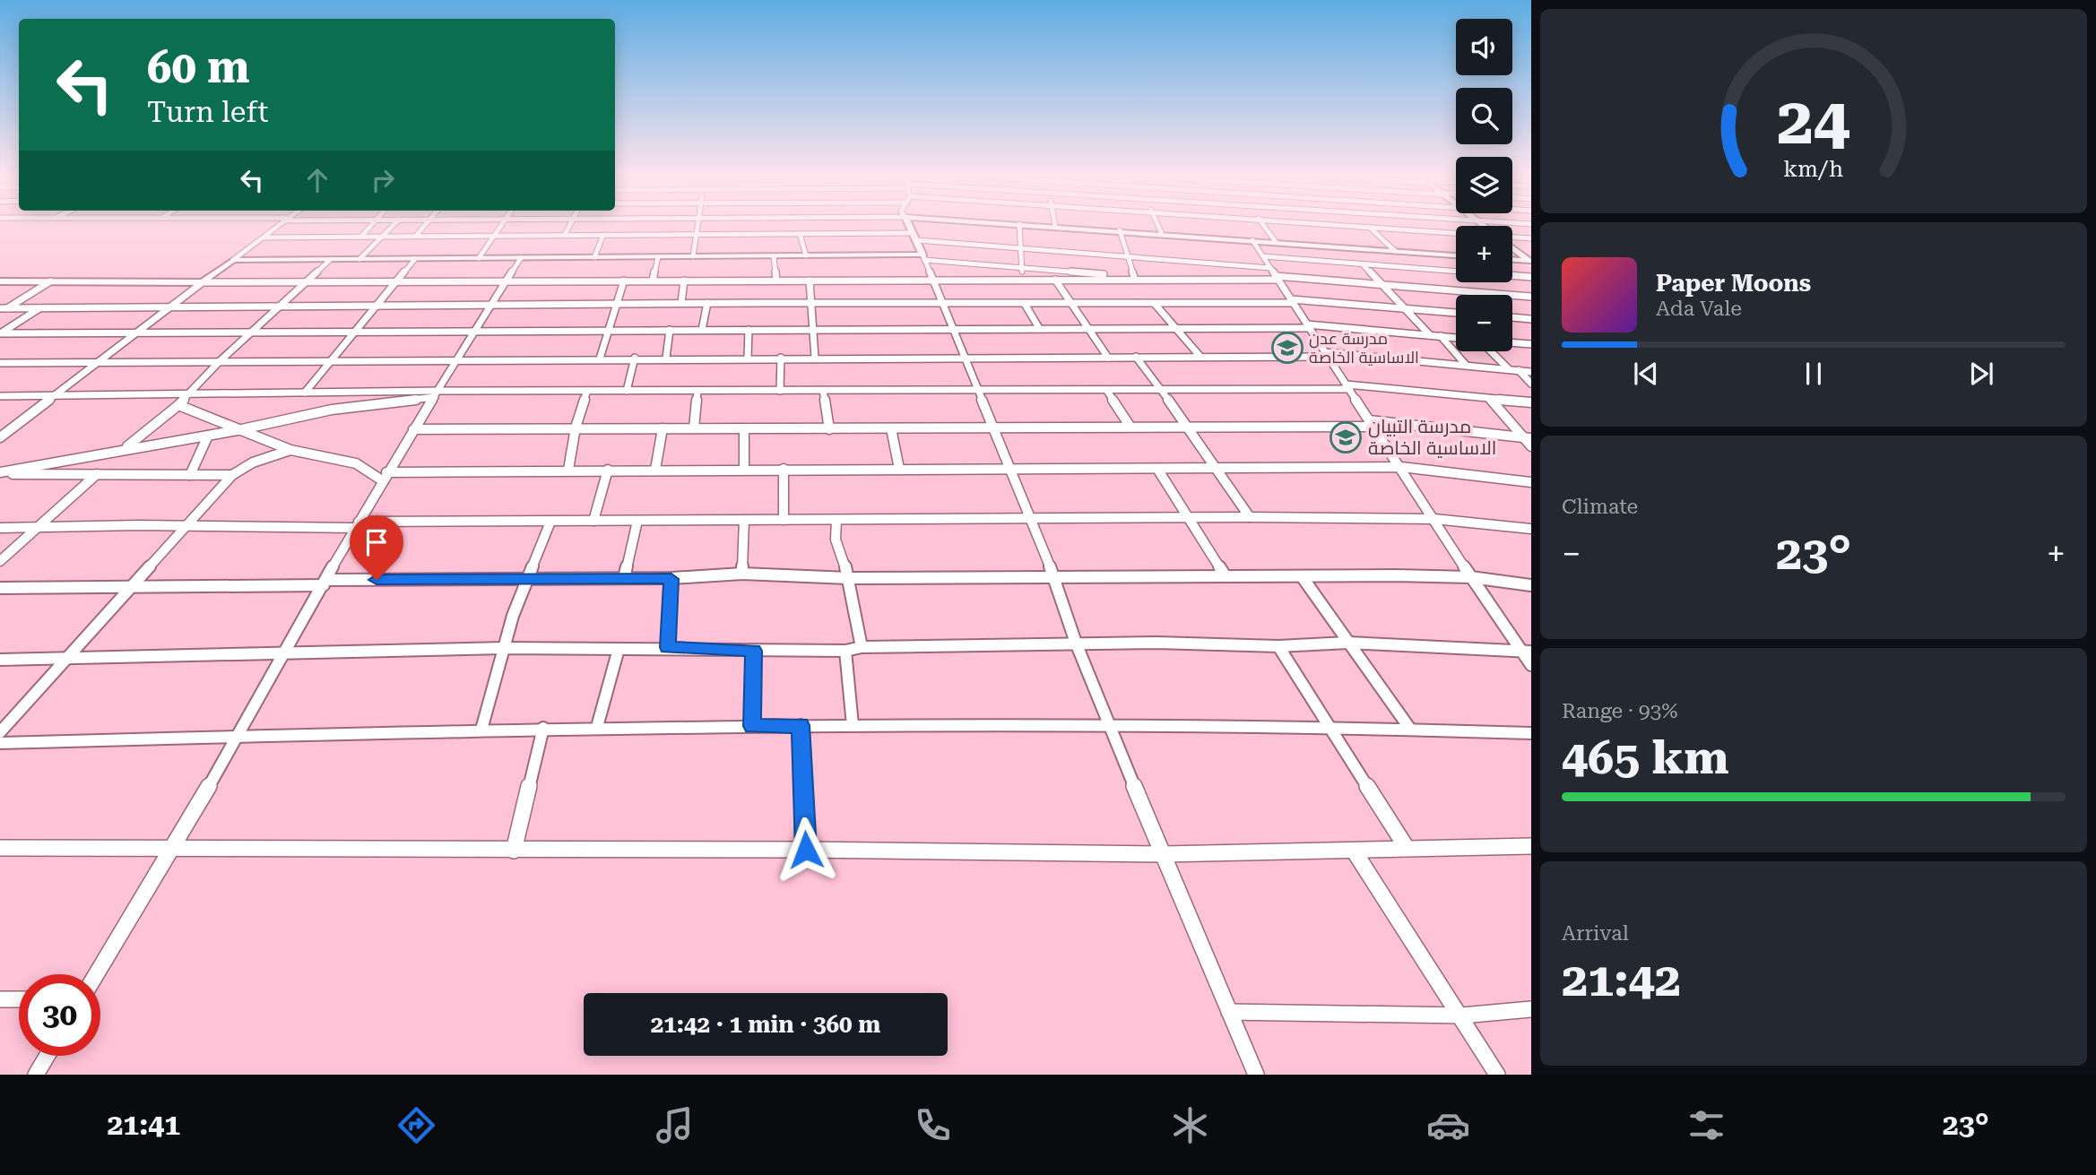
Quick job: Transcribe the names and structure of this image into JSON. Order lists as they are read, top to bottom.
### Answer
{
  "places": {
    "school or university": ["مدرسة عدن الاساسية الخاصة", "مدرسة التبيان الاساسية الخاصة"]
  },
  "page": {
    "map_buttons": ["+", "−"],
    "turn": ["60 m", "Turn left"],
    "song": ["Paper Moons", "Ada Vale"],
    "tile": [
      "Climate",
      ["Range · 93%", "465 km"],
      ["Arrival", "21:42"]
    ],
    "heat": ["−", "23°", "+"],
    "limit": "30",
    "trip": "21:42 · 1 min · 360 m",
    "tabs": ["21:41", "23°"],
    "gauge": ["24", "km/h"]
  }
}
